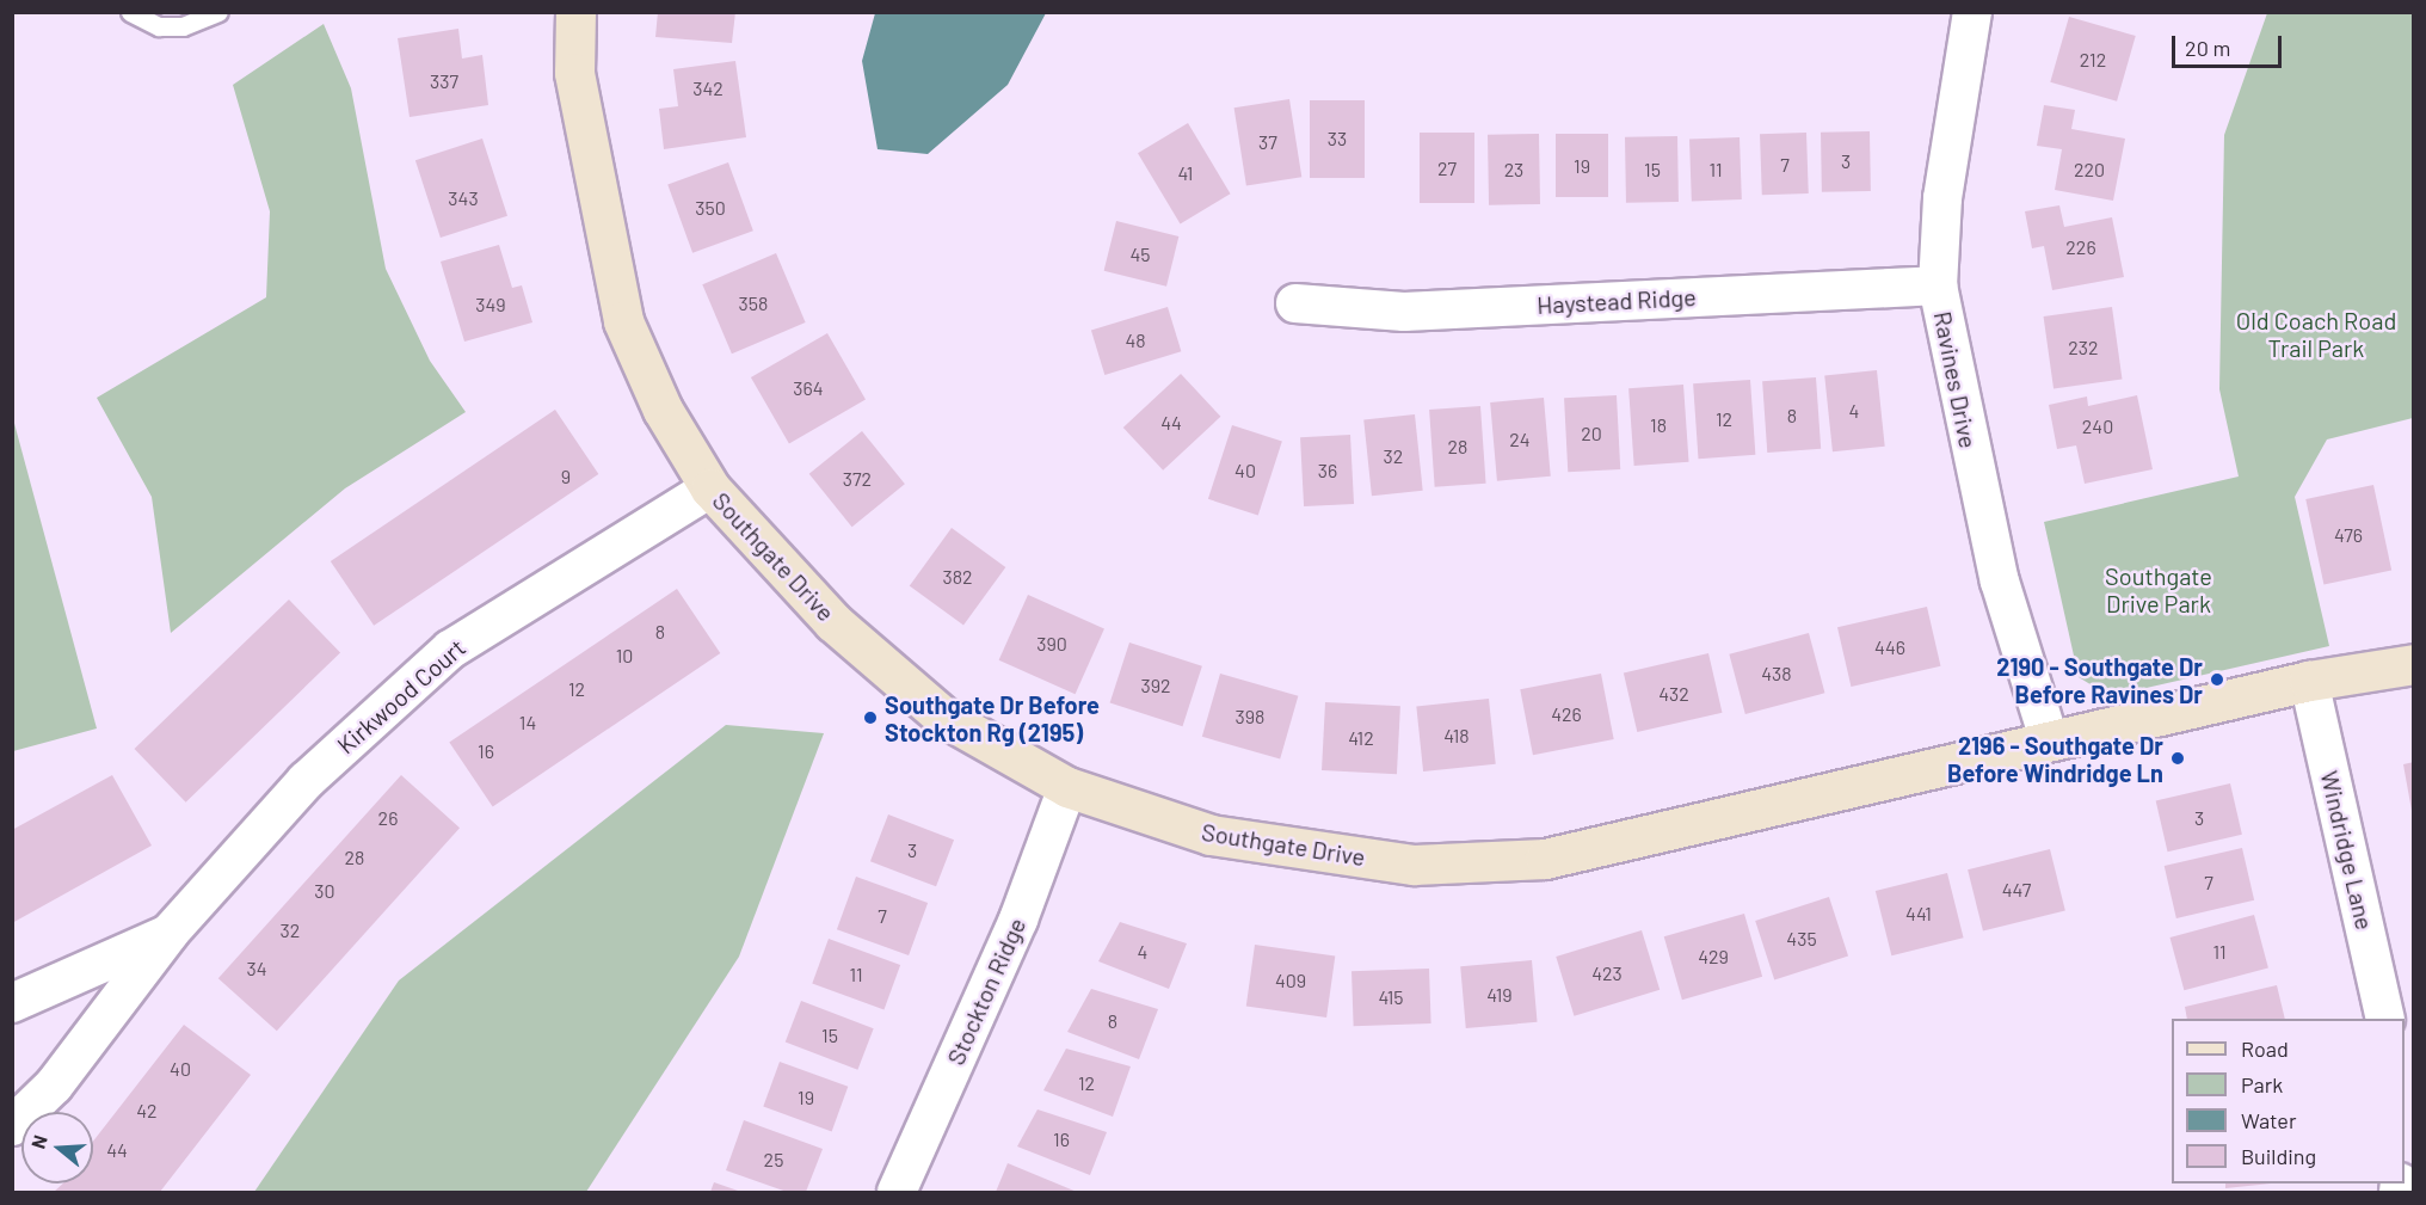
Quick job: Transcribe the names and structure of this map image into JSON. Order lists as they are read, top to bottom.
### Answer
{
  "streets": {
    "street": [
      "Haystead Ridge",
      "Ravines Drive",
      "Southgate Drive",
      "Kirkwood Court",
      "Windridge Lane",
      "Stockton Ridge"
    ]
  },
  "crossings": [
    ["Haystead Ridge", "Ravines Drive"],
    ["Ravines Drive", "Southgate Drive"],
    ["Southgate Drive", "Kirkwood Court"],
    ["Southgate Drive", "Windridge Lane"],
    ["Southgate Drive", "Stockton Ridge"]
  ],
  "parks": ["Old Coach Road Trail Park", "Southgate Drive Park"],
  "places": ["2190 - Southgate Dr Before Ravines Dr", "Southgate Dr Before Stockton Rg (2195)", "2196 - Southgate Dr Before Windridge Ln"],
  "house_numbers": [
    "212",
    "337",
    "342",
    "33",
    "37",
    "3",
    "7",
    "19",
    "27",
    "23",
    "15",
    "11",
    "220",
    "41",
    "343",
    "350",
    "226",
    "45",
    "358",
    "349",
    "48",
    "232",
    "364",
    "4",
    "8",
    "12",
    "44",
    "18",
    "240",
    "20",
    "24",
    "28",
    "32",
    "40",
    "36",
    "9",
    "372",
    "476",
    "382",
    "8",
    "390",
    "446",
    "10",
    "438",
    "392",
    "12",
    "432",
    "426",
    "398",
    "14",
    "418",
    "412",
    "16",
    "26",
    "3",
    "3",
    "28",
    "7",
    "447",
    "30",
    "441",
    "7",
    "32",
    "435",
    "4",
    "11",
    "429",
    "34",
    "423",
    "11",
    "409",
    "419",
    "415",
    "8",
    "15",
    "40",
    "12",
    "19",
    "42",
    "16",
    "44",
    "25"
  ],
  "legend": [
    "Road",
    "Park",
    "Water",
    "Building"
  ],
  "scale_bar": "20 m",
  "north": "left"
}
